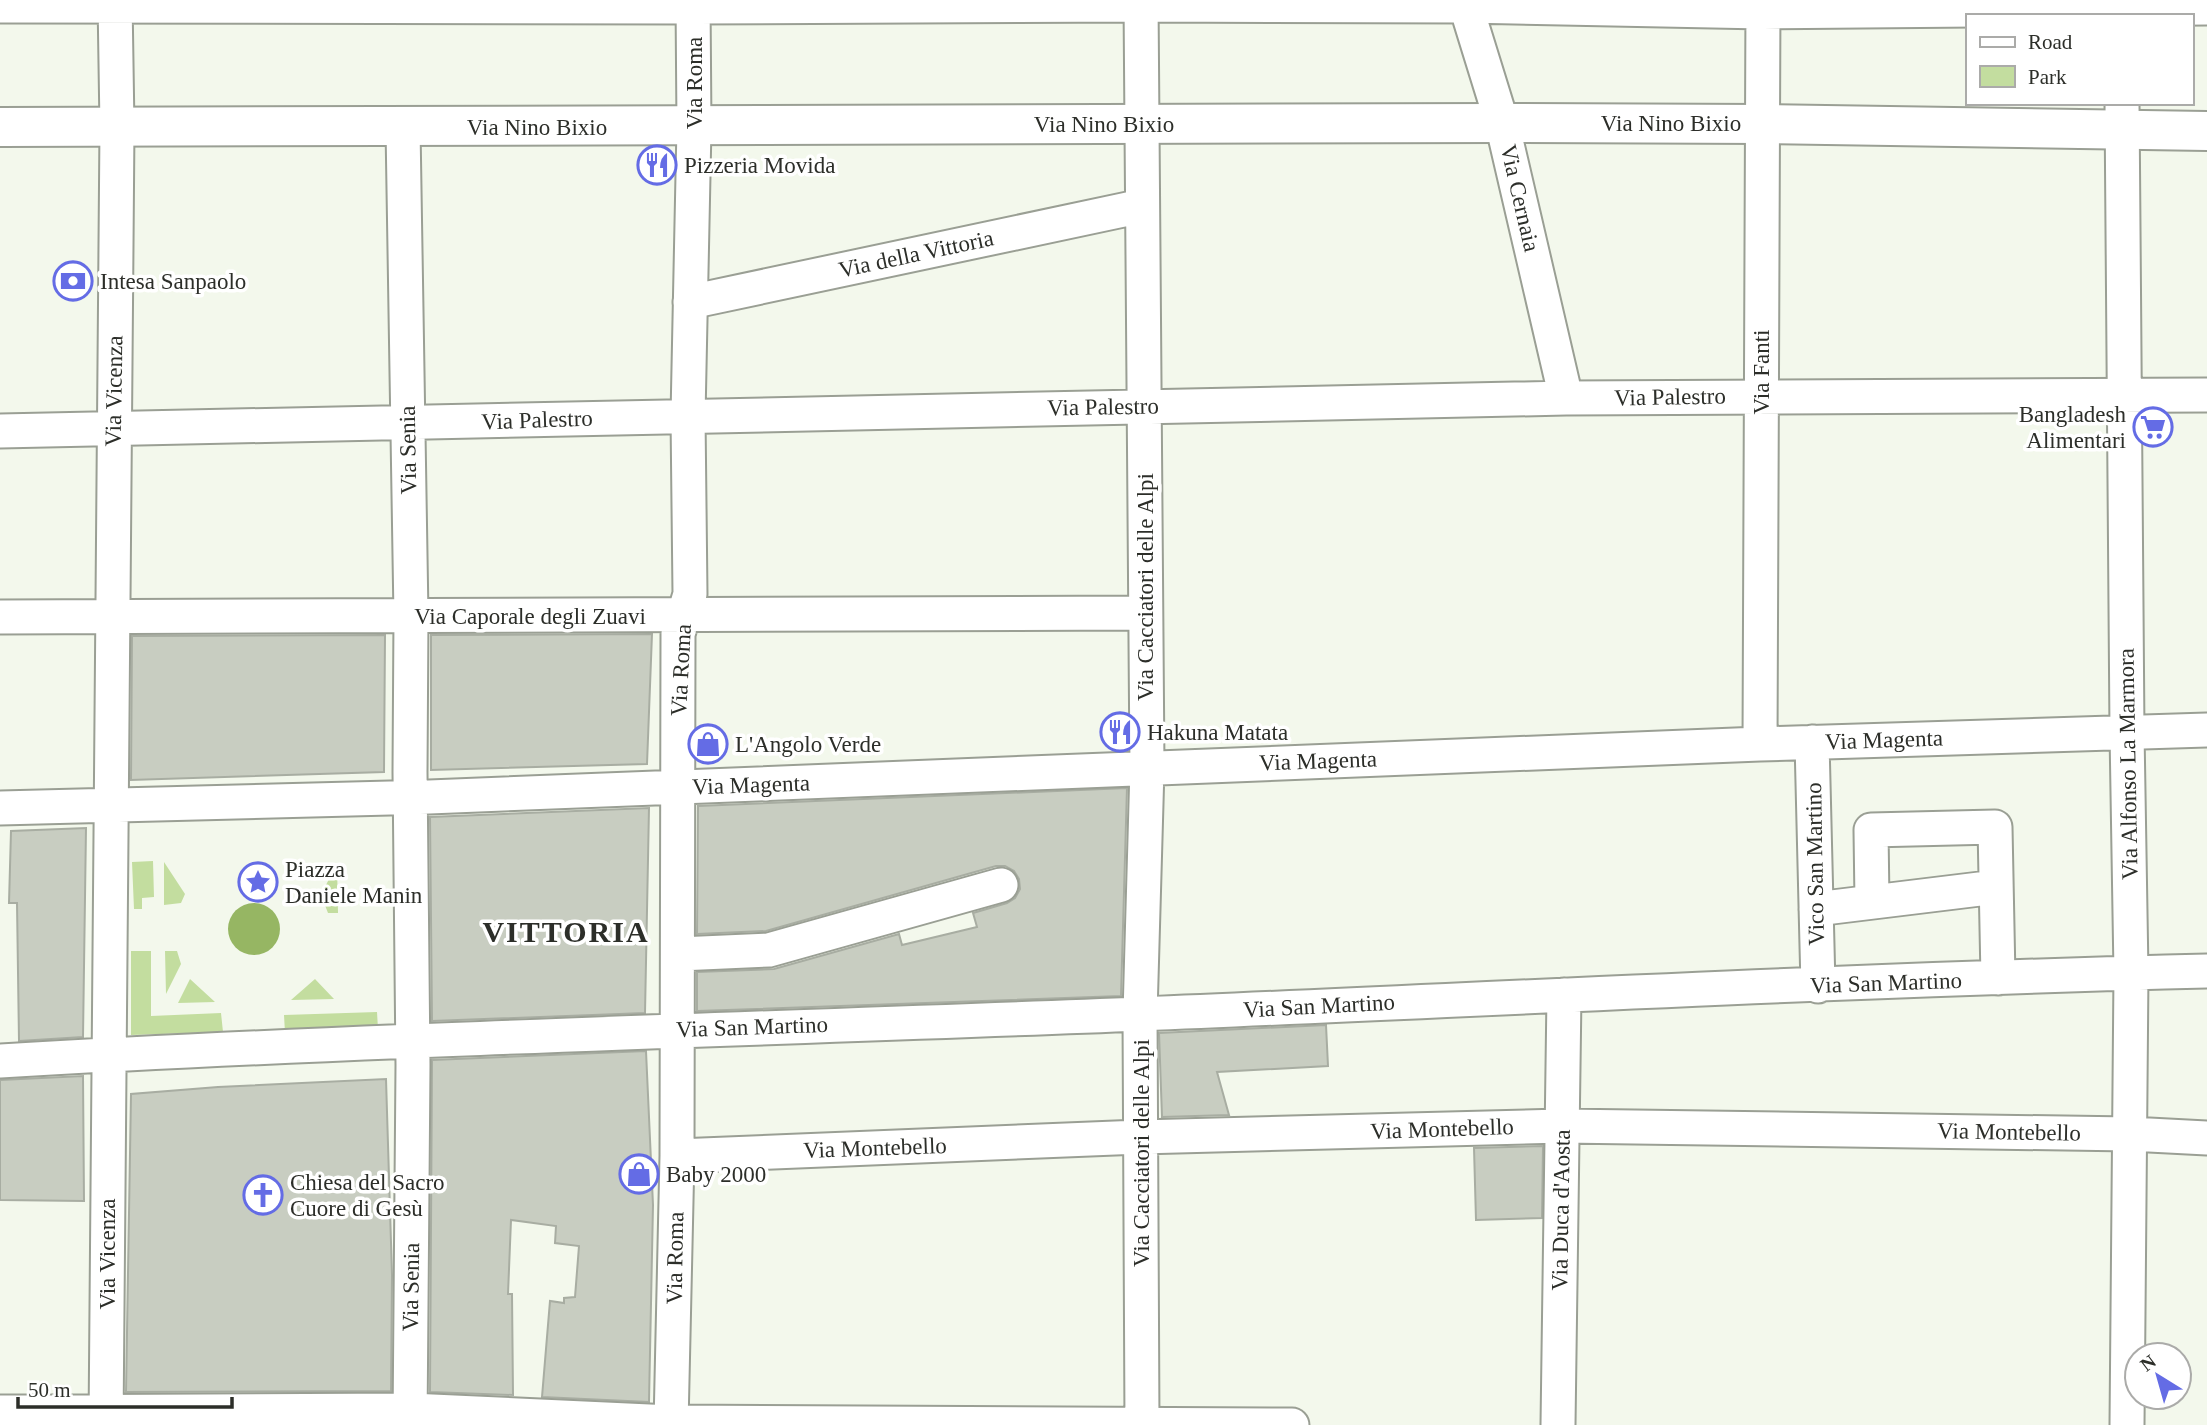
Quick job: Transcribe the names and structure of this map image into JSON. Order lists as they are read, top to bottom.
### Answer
{
  "streets": {
    "main road": ["Via Nino Bixio"],
    "street": [
      "Via Roma",
      "Via Cernaia",
      "Via della Vittoria",
      "Via Fanti",
      "Via Vicenza",
      "Via Palestro",
      "Via Senia",
      "Via Cacciatori delle Alpi",
      "Via Caporale degli Zuavi",
      "Via Magenta",
      "Via Alfonso La Marmora",
      "Vico San Martino",
      "Via San Martino",
      "Via Montebello",
      "Via Duca d'Aosta"
    ]
  },
  "crossings": [
    ["Via Roma", "Via Nino Bixio"],
    ["Via Roma", "Via della Vittoria"],
    ["Via Roma", "Via Palestro"],
    ["Via Roma", "Via Caporale degli Zuavi"],
    ["Via Roma", "Via Magenta"],
    ["Via Roma", "Via San Martino"],
    ["Via Roma", "Via Montebello"],
    ["Via Nino Bixio", "Via Cernaia"],
    ["Via Nino Bixio", "Via Fanti"],
    ["Via Nino Bixio", "Via Vicenza"],
    ["Via Nino Bixio", "Via Senia"],
    ["Via Nino Bixio", "Via Cacciatori delle Alpi"],
    ["Via Nino Bixio", "Via Alfonso La Marmora"],
    ["Via Cernaia", "Via Palestro"],
    ["Via della Vittoria", "Via Cacciatori delle Alpi"],
    ["Via Fanti", "Via Palestro"],
    ["Via Fanti", "Via Magenta"],
    ["Via Vicenza", "Via Palestro"],
    ["Via Vicenza", "Via Caporale degli Zuavi"],
    ["Via Vicenza", "Via Magenta"],
    ["Via Vicenza", "Via San Martino"],
    ["Via Palestro", "Via Senia"],
    ["Via Palestro", "Via Cacciatori delle Alpi"],
    ["Via Palestro", "Via Alfonso La Marmora"],
    ["Via Senia", "Via Caporale degli Zuavi"],
    ["Via Senia", "Via Magenta"],
    ["Via Senia", "Via San Martino"],
    ["Via Cacciatori delle Alpi", "Via Caporale degli Zuavi"],
    ["Via Cacciatori delle Alpi", "Via Magenta"],
    ["Via Cacciatori delle Alpi", "Via San Martino"],
    ["Via Cacciatori delle Alpi", "Via Montebello"],
    ["Via Magenta", "Via Alfonso La Marmora"],
    ["Via Magenta", "Vico San Martino"],
    ["Via Alfonso La Marmora", "Via San Martino"],
    ["Via Alfonso La Marmora", "Via Montebello"],
    ["Vico San Martino", "Via San Martino"],
    ["Via San Martino", "Via Duca d'Aosta"],
    ["Via Montebello", "Via Duca d'Aosta"]
  ],
  "districts": ["VITTORIA"],
  "places": {
    "restaurant": ["Pizzeria Movida", "Hakuna Matata"],
    "bank": ["Intesa Sanpaolo"],
    "supermarket": ["Bangladesh Alimentari"],
    "shop": ["L'Angolo Verde", "Baby 2000"],
    "place": ["Piazza Daniele Manin"],
    "church": ["Chiesa del Sacro Cuore di Gesù"]
  },
  "legend": ["Road", "Park"],
  "scale_bar": "50 m",
  "north": "top left"
}
